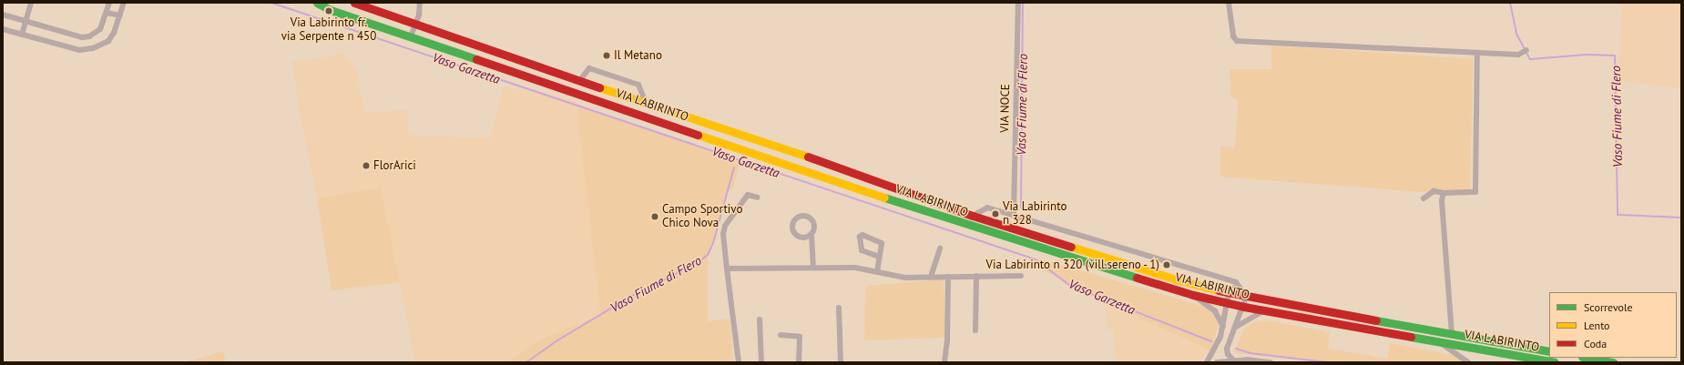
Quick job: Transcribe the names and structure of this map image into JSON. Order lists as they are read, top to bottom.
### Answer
{
  "streets": {
    "street": ["VIA LABIRINTO", "VIA NOCE"]
  },
  "crossings": [
    ["VIA LABIRINTO", "VIA NOCE"]
  ],
  "water": ["Vaso Garzetta", "Vaso Fiume di Flero"],
  "places": [
    "Via Labirinto fr. via Serpente n 450",
    "Il Metano",
    "FlorArici",
    "Via Labirinto n 328",
    "Campo Sportivo Chico Nova",
    "Via Labirinto n 320 (vill.sereno - 1)"
  ],
  "legend": ["Scorrevole", "Lento", "Coda"]
}
